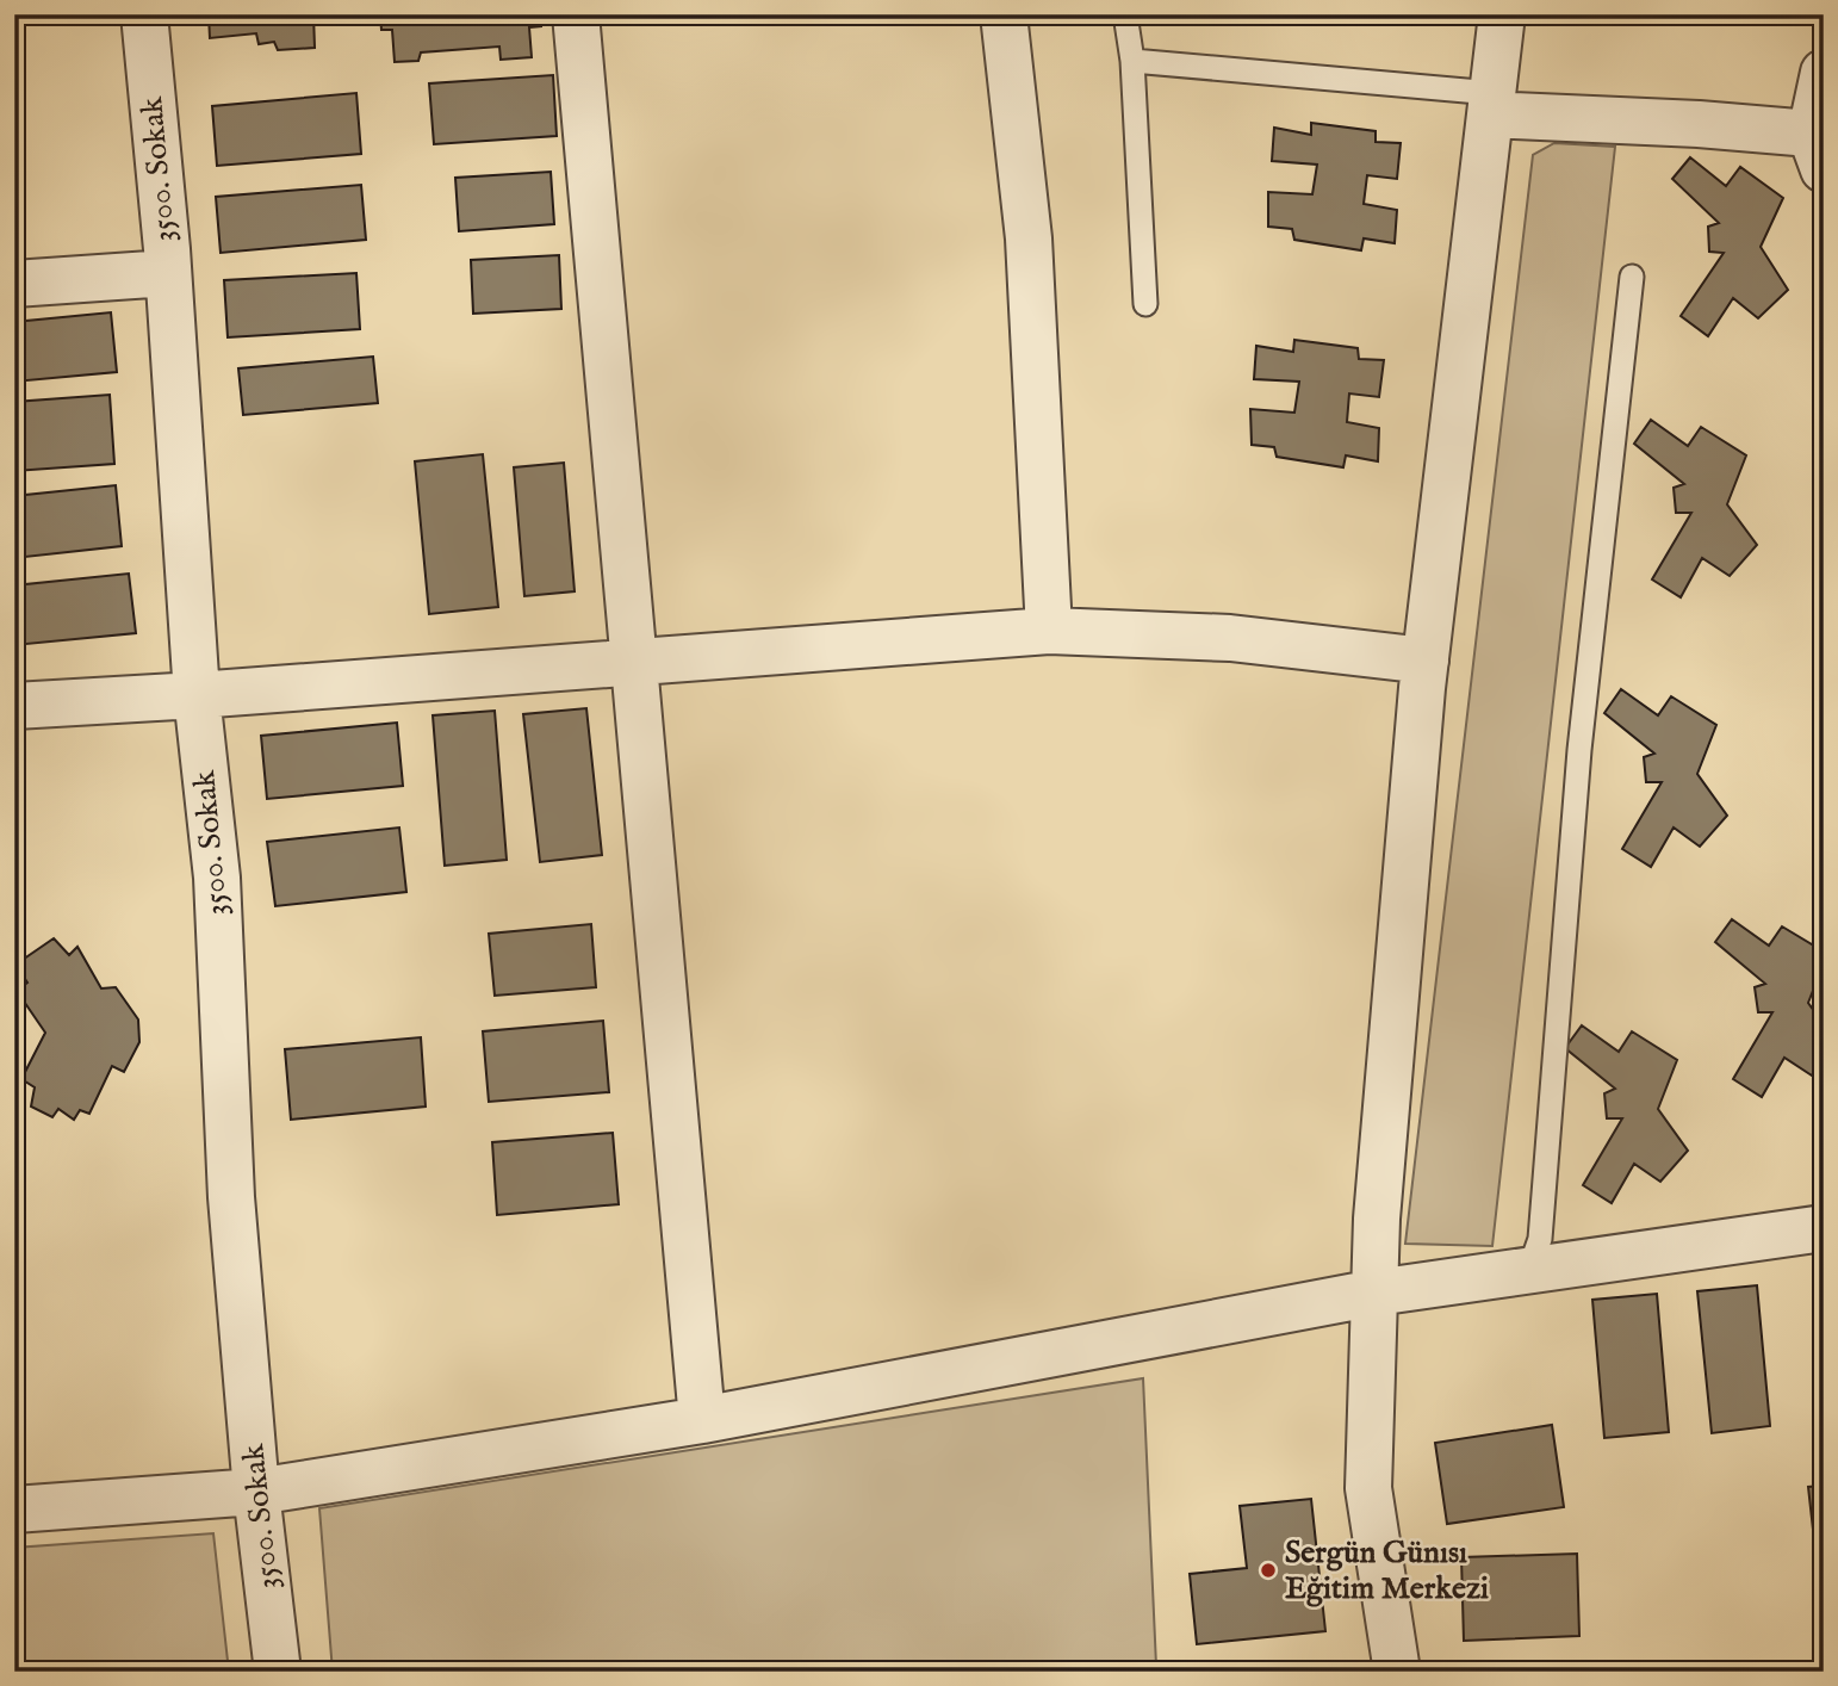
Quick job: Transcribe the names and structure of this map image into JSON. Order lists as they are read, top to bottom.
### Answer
{
  "streets": {
    "street": ["3500. Sokak"]
  },
  "places": ["Sergün Günısı Eğitim Merkezi"]
}
